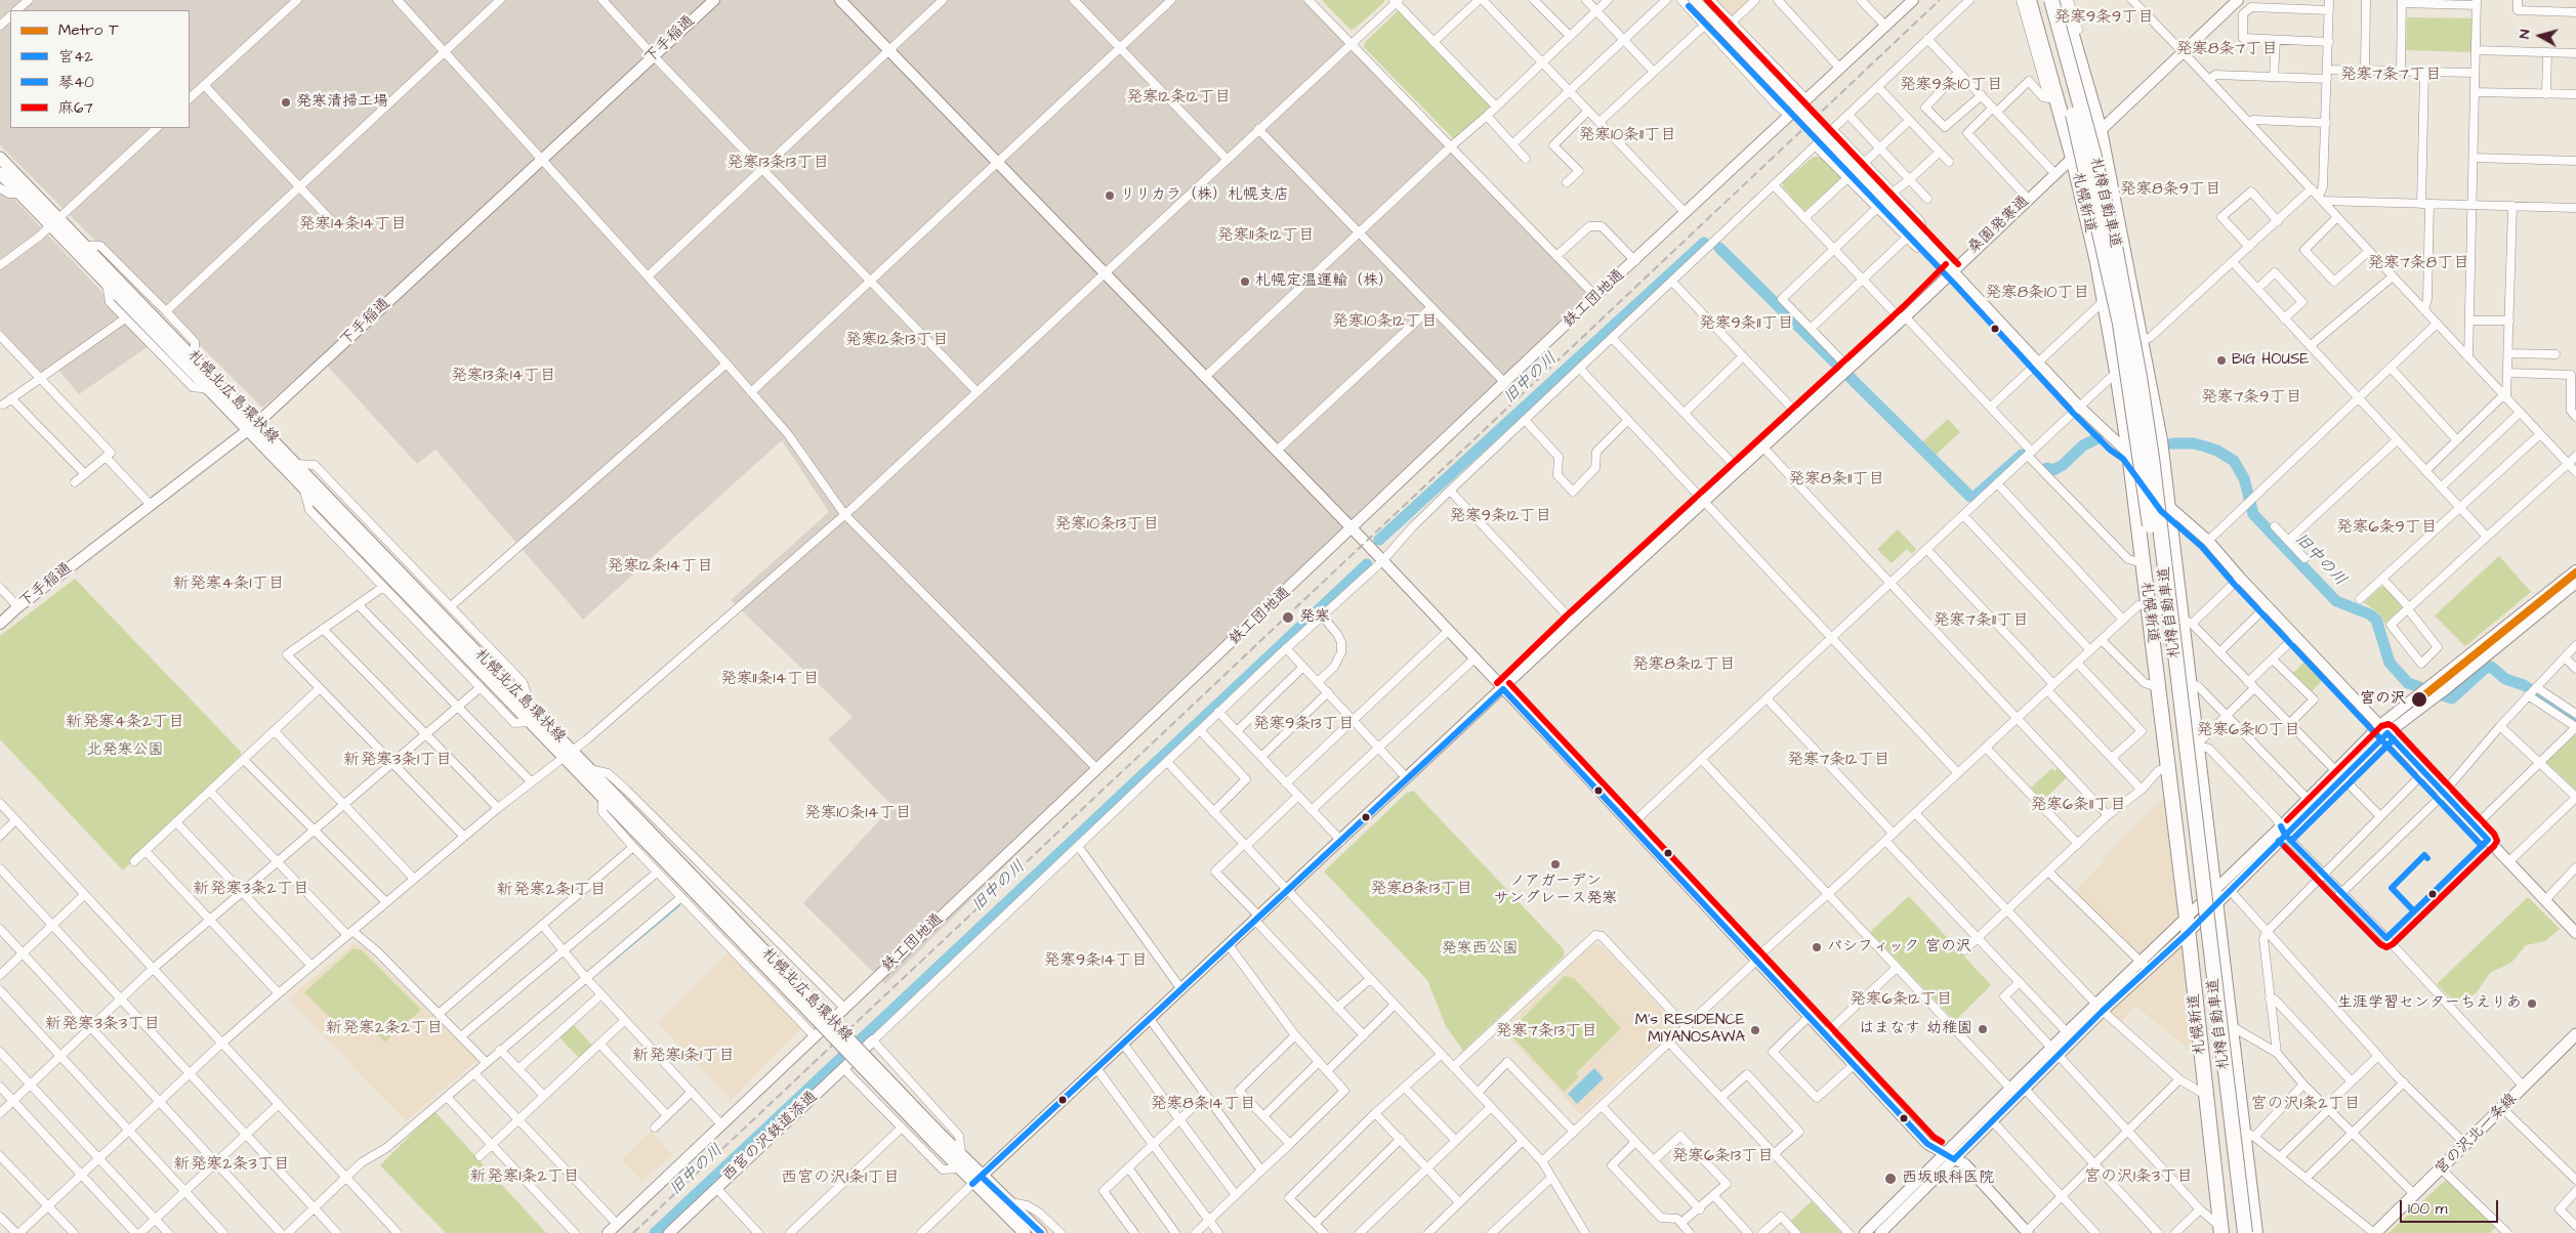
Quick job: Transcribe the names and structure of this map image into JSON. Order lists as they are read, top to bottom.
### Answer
{
  "streets": {
    "highway": ["札幌新道", "札樽自動車道"],
    "main road": ["札幌北広島環状線", "宮の沢北一条線"],
    "street": [
      "下手稲通",
      "桑園発寒通",
      "鉄工団地通",
      "西宮の沢鉄道添通"
    ]
  },
  "crossings": [
    ["下手稲通", "札幌北広島環状線"],
    ["札幌新道", "桑園発寒通"],
    ["桑園発寒通", "札幌北広島環状線"]
  ],
  "districts": [
    "発寒9条9丁目",
    "発寒8条7丁目",
    "発寒7条7丁目",
    "発寒9条10丁目",
    "発寒12条12丁目",
    "発寒10条11丁目",
    "発寒13条13丁目",
    "発寒8条9丁目",
    "発寒14条14丁目",
    "発寒11条12丁目",
    "発寒7条8丁目",
    "発寒8条10丁目",
    "発寒10条12丁目",
    "発寒9条11丁目",
    "発寒12条13丁目",
    "発寒13条14丁目",
    "発寒7条9丁目",
    "発寒8条11丁目",
    "発寒9条12丁目",
    "発寒10条13丁目",
    "発寒6条9丁目",
    "発寒12条14丁目",
    "新発寒4条1丁目",
    "発寒7条11丁目",
    "発寒8条12丁目",
    "発寒11条14丁目",
    "新発寒4条2丁目",
    "発寒9条13丁目",
    "発寒6条10丁目",
    "新発寒3条1丁目",
    "発寒7条12丁目",
    "発寒6条11丁目",
    "発寒10条14丁目",
    "新発寒3条2丁目",
    "発寒8条13丁目",
    "新発寒2条1丁目",
    "発寒9条14丁目",
    "発寒6条12丁目",
    "新発寒3条3丁目",
    "新発寒2条2丁目",
    "発寒7条13丁目",
    "新発寒1条1丁目",
    "発寒8条14丁目",
    "宮の沢1条2丁目",
    "発寒6条13丁目",
    "新発寒2条3丁目",
    "新発寒1条2丁目",
    "宮の沢1条3丁目",
    "西宮の沢1条1丁目"
  ],
  "water": ["旧中の川"],
  "parks": ["北発寒公園", "発寒西公園"],
  "places": [
    "発寒清掃工場",
    "リリカラ（株）札幌支店",
    "札幌定温運輸（株）",
    "BIG HOUSE",
    "発寒",
    "宮の沢",
    "ノアガーデン サングレース発寒",
    "パシフィック 宮の沢",
    "生涯学習センターちえりあ",
    "はまなす 幼稚園",
    "M's RESIDENCE MIYANOSAWA",
    "西坂眼科医院"
  ],
  "lines": [
    "transit line 麻67",
    "transit line 琴40",
    "metro line T",
    "transit line 宮42"
  ],
  "legend": [
    "Metro T",
    "宮42",
    "琴40",
    "麻67"
  ],
  "scale_bar": "100 m",
  "north": "left"
}
